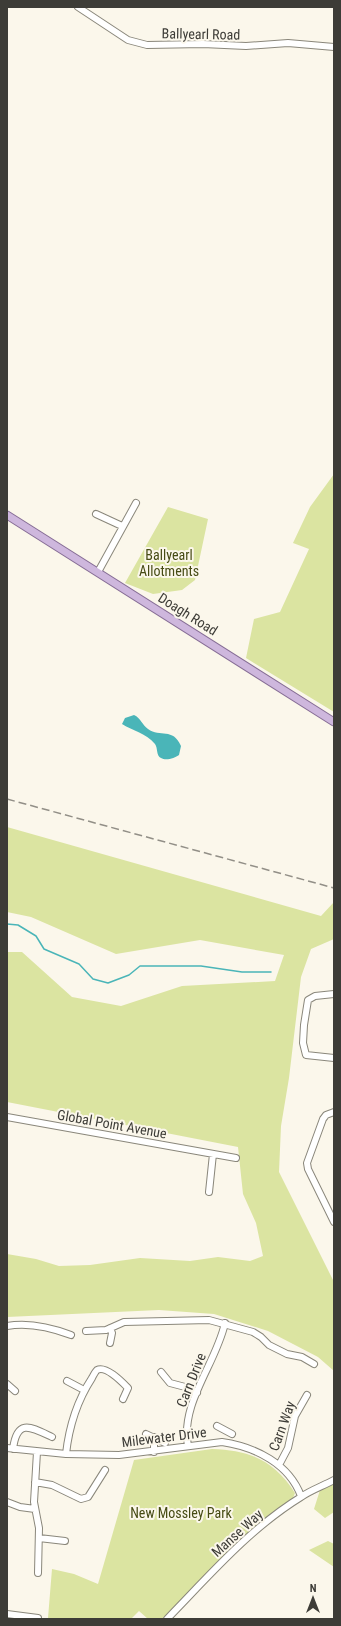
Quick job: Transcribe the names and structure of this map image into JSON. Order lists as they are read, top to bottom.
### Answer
{
  "streets": {
    "main road": ["Doagh Road"],
    "street": [
      "Ballyearl Road",
      "Global Point Avenue",
      "Carn Drive",
      "Carn Way",
      "Milewater Drive",
      "Manse Way"
    ]
  },
  "crossings": [
    ["Carn Drive", "Milewater Drive"],
    ["Carn Way", "Milewater Drive"],
    ["Milewater Drive", "Manse Way"]
  ],
  "parks": ["Ballyearl Allotments", "New Mossley Park"],
  "north": "top"
}
